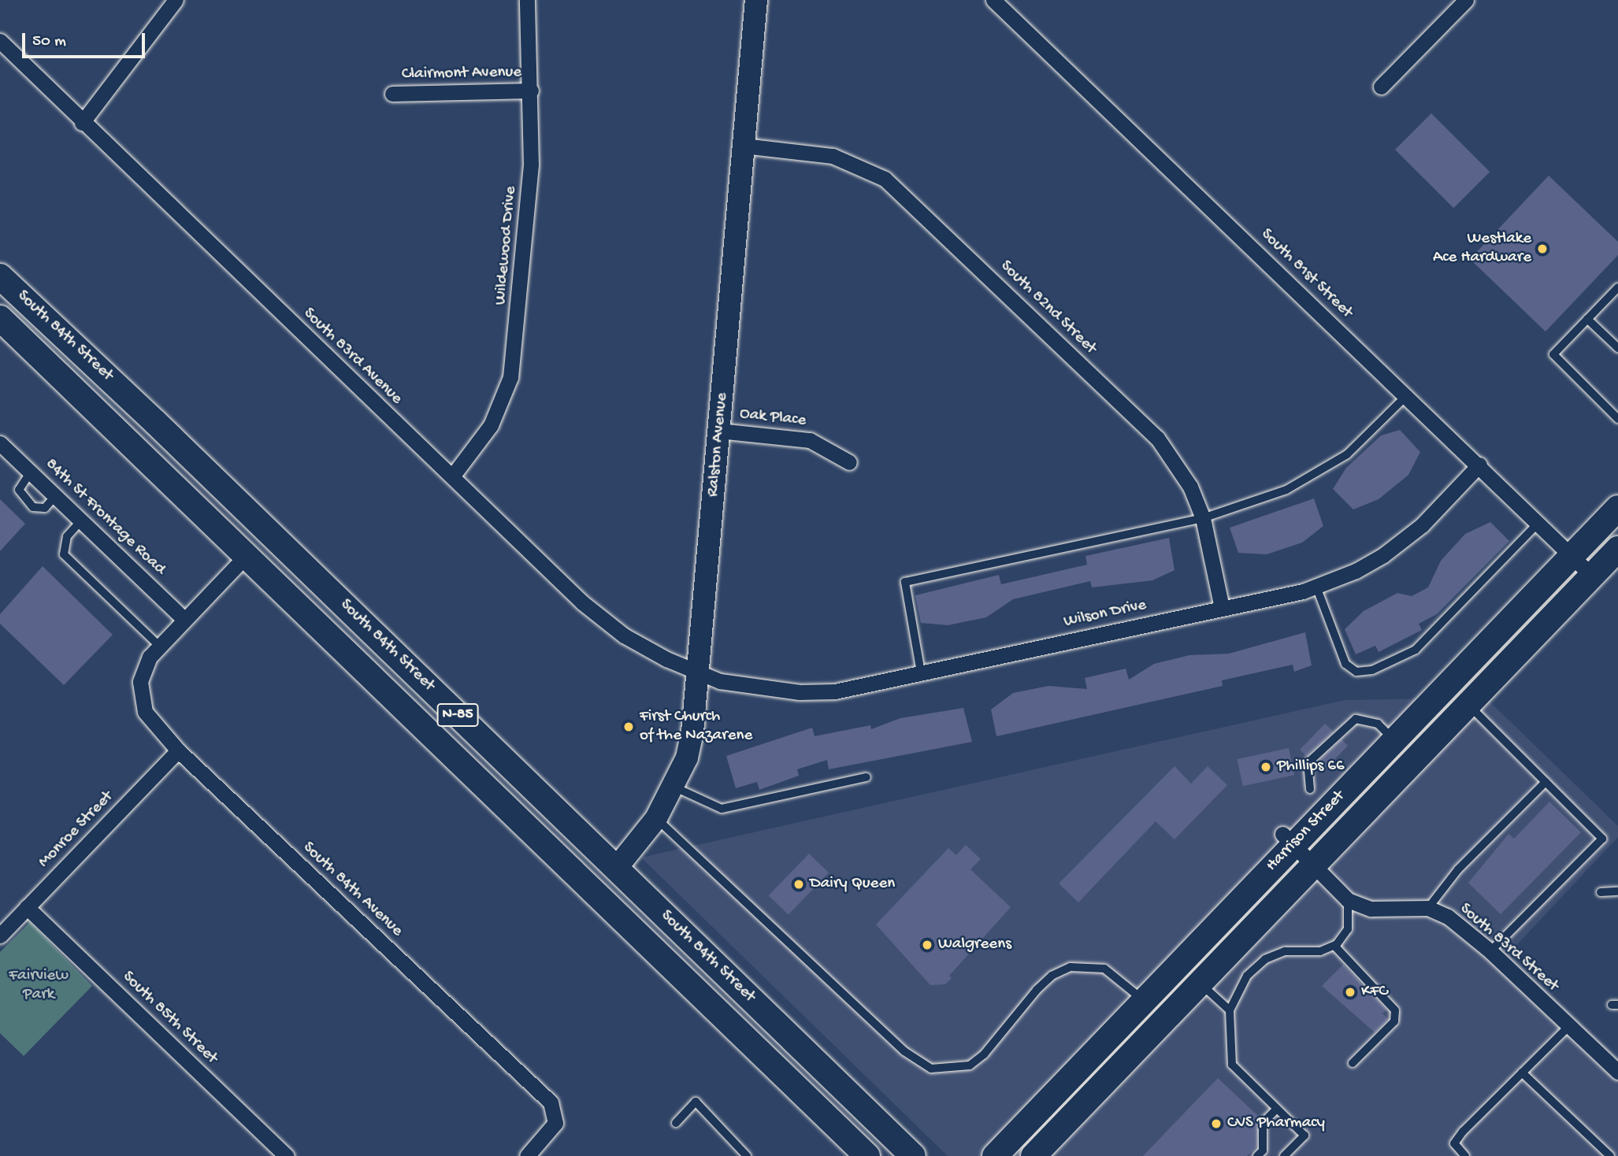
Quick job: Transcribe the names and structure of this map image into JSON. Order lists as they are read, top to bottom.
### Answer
{
  "streets": {
    "main road": ["South 84th Street", "N-85", "Harrison Street"],
    "street": [
      "Clairmont Avenue",
      "Wildewood Drive",
      "South 81st Street",
      "South 82nd Street",
      "South 83rd Avenue",
      "Oak Place",
      "Ralston Avenue",
      "84th St Frontage Road",
      "Wilson Drive",
      "Monroe Street",
      "South 84th Avenue",
      "South 83rd Street",
      "South 85th Street"
    ]
  },
  "crossings": [
    ["Clairmont Avenue", "Wildewood Drive"],
    ["Wildewood Drive", "South 83rd Avenue"],
    ["South 81st Street", "Wilson Drive"],
    ["South 81st Street", "Harrison Street"],
    ["South 82nd Street", "Ralston Avenue"],
    ["South 82nd Street", "Wilson Drive"],
    ["South 84th Street", "Ralston Avenue"],
    ["South 83rd Avenue", "Ralston Avenue"],
    ["South 83rd Avenue", "Wilson Drive"],
    ["Oak Place", "Ralston Avenue"],
    ["Ralston Avenue", "Wilson Drive"],
    ["Monroe Street", "South 84th Avenue"],
    ["Monroe Street", "South 85th Street"],
    ["Harrison Street", "South 83rd Street"]
  ],
  "parks": ["Fairview Park"],
  "places": [
    "Westlake Ace Hardware",
    "First Church of the Nazarene",
    "Phillips 66",
    "Dairy Queen",
    "Walgreens",
    "KFC",
    "CVS Pharmacy"
  ],
  "scale_bar": "50 m"
}
